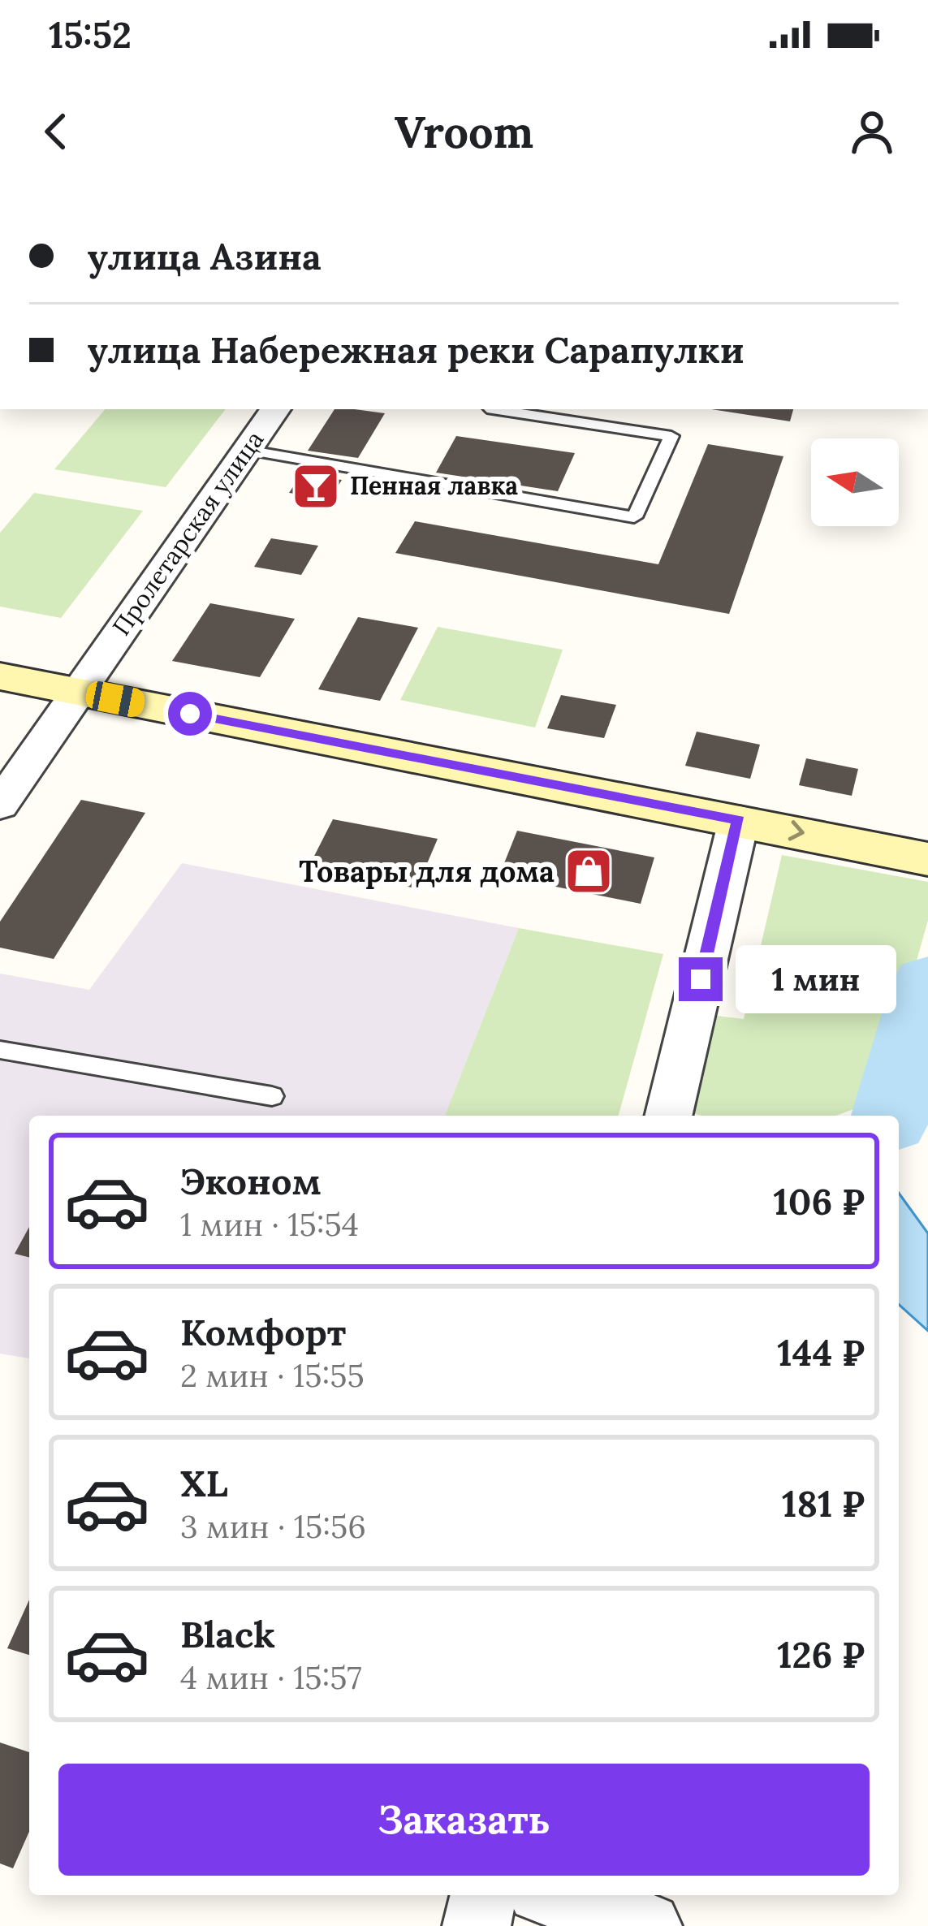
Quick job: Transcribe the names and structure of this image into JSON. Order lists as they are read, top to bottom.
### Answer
{
  "streets": {
    "street": ["Пролетарская улица"]
  },
  "places": {
    "bar": ["Пенная лавка"],
    "shop": ["Товары для дома"]
  },
  "north": "left",
  "page": {
    "status": "15:52",
    "header": "Vroom",
    "banner": ["улица Азина", "улица Набережная реки Сарапулки"],
    "bubble": "1 мин",
    "list": [
      {
        "name": "Эконом",
        "note": "1 мин · 15:54",
        "value": "106 ₽"
      },
      {
        "name": "Комфорт",
        "note": "2 мин · 15:55",
        "value": "144 ₽"
      },
      {
        "name": "XL",
        "note": "3 мин · 15:56",
        "value": "181 ₽"
      },
      {
        "name": "Black",
        "note": "4 мин · 15:57",
        "value": "126 ₽"
      }
    ],
    "buttons": "Заказать"
  }
}
